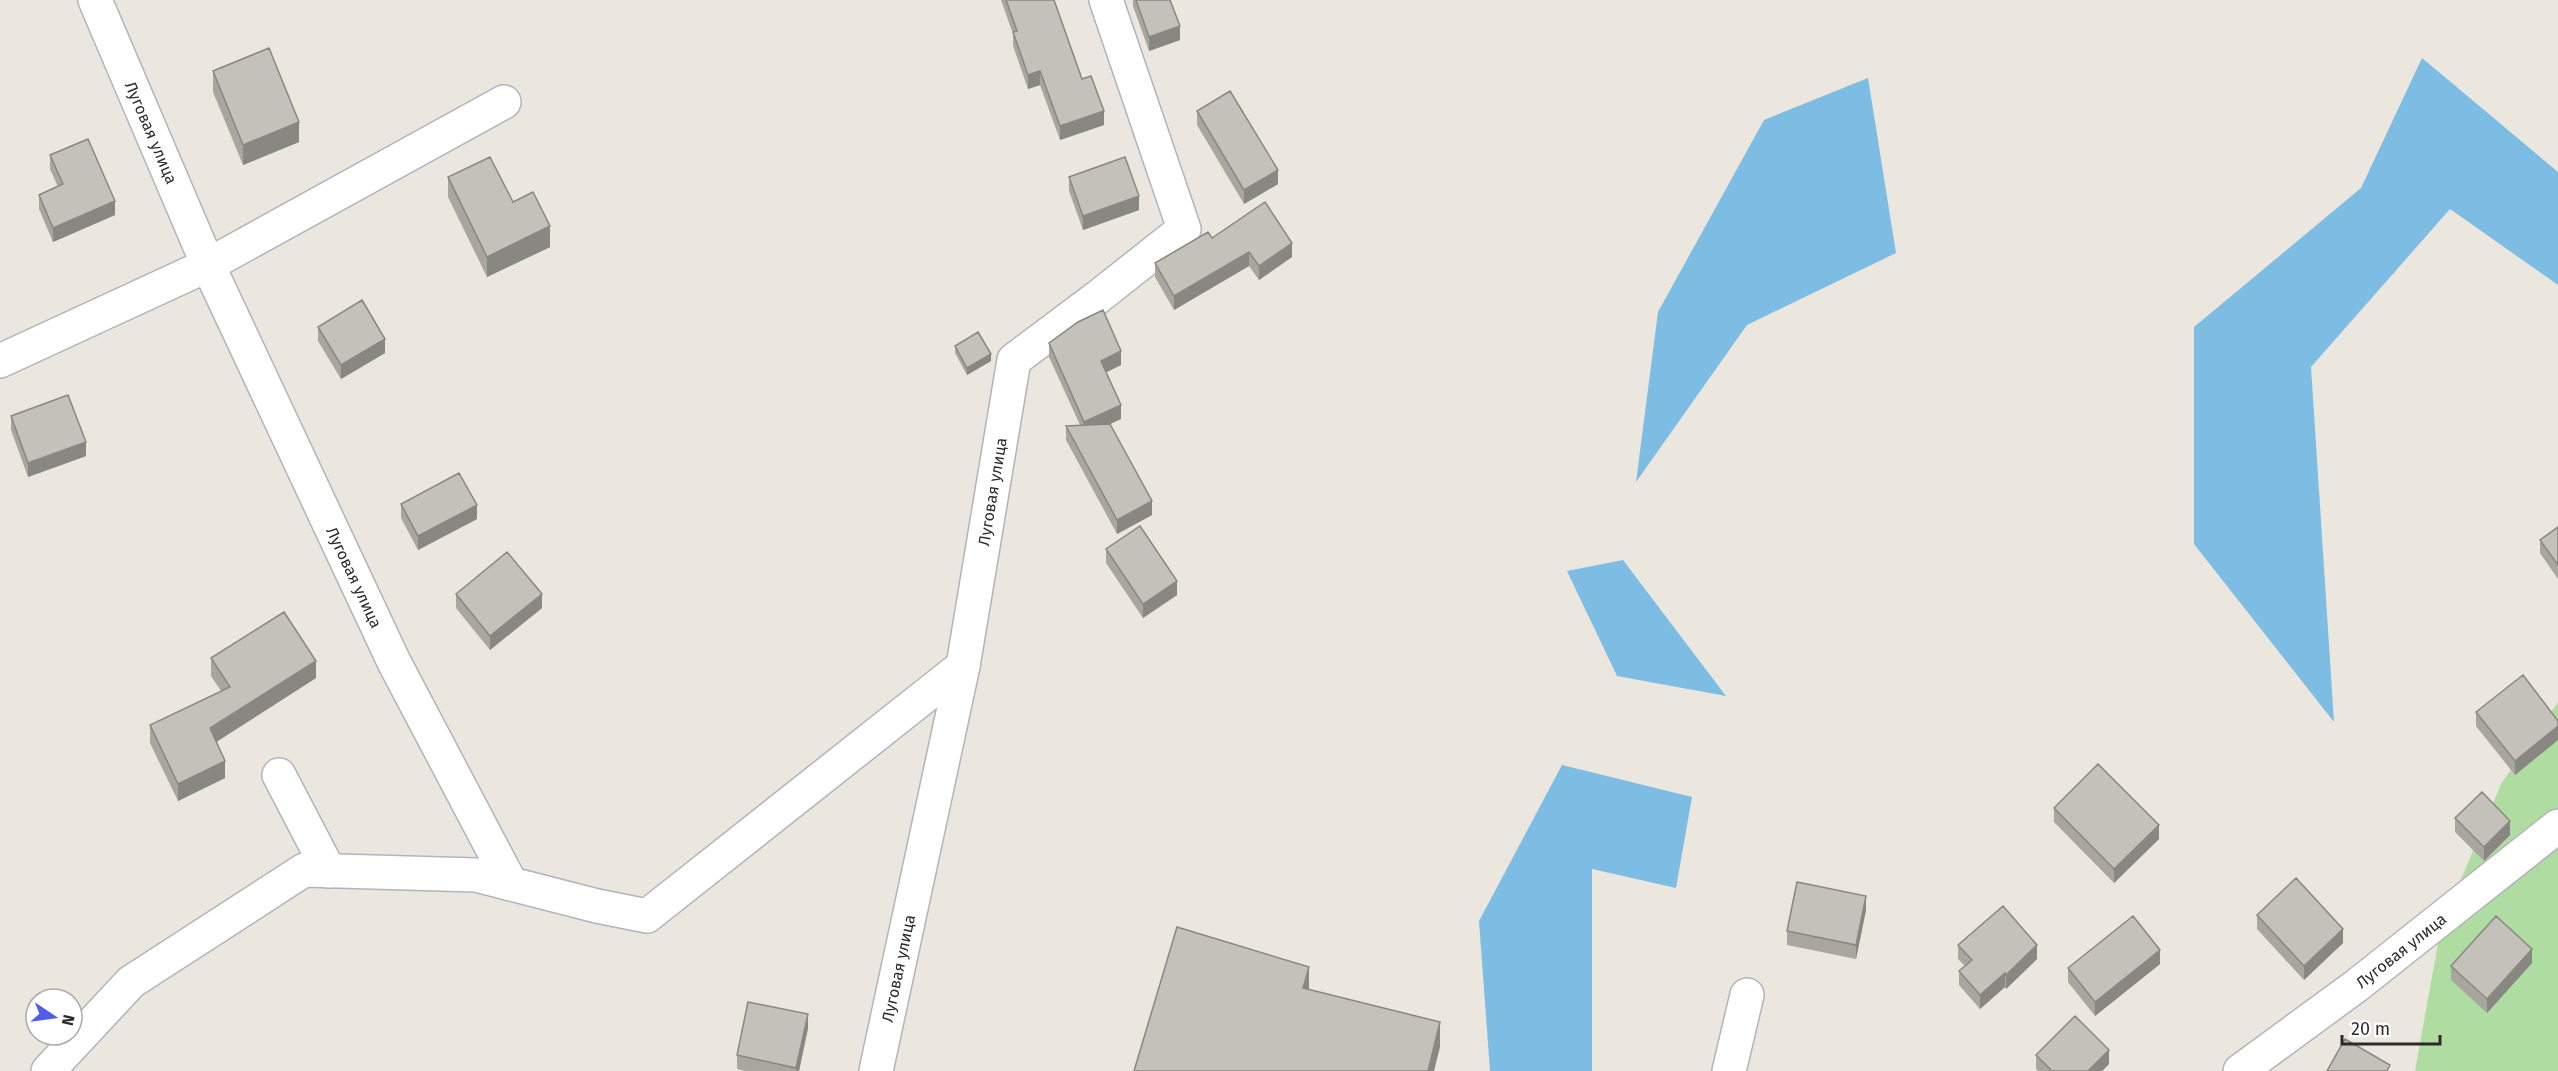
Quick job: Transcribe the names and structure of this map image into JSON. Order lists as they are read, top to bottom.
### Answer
{
  "streets": {
    "street": ["Луговая улица"]
  },
  "scale_bar": "20 m",
  "north": "right"
}
